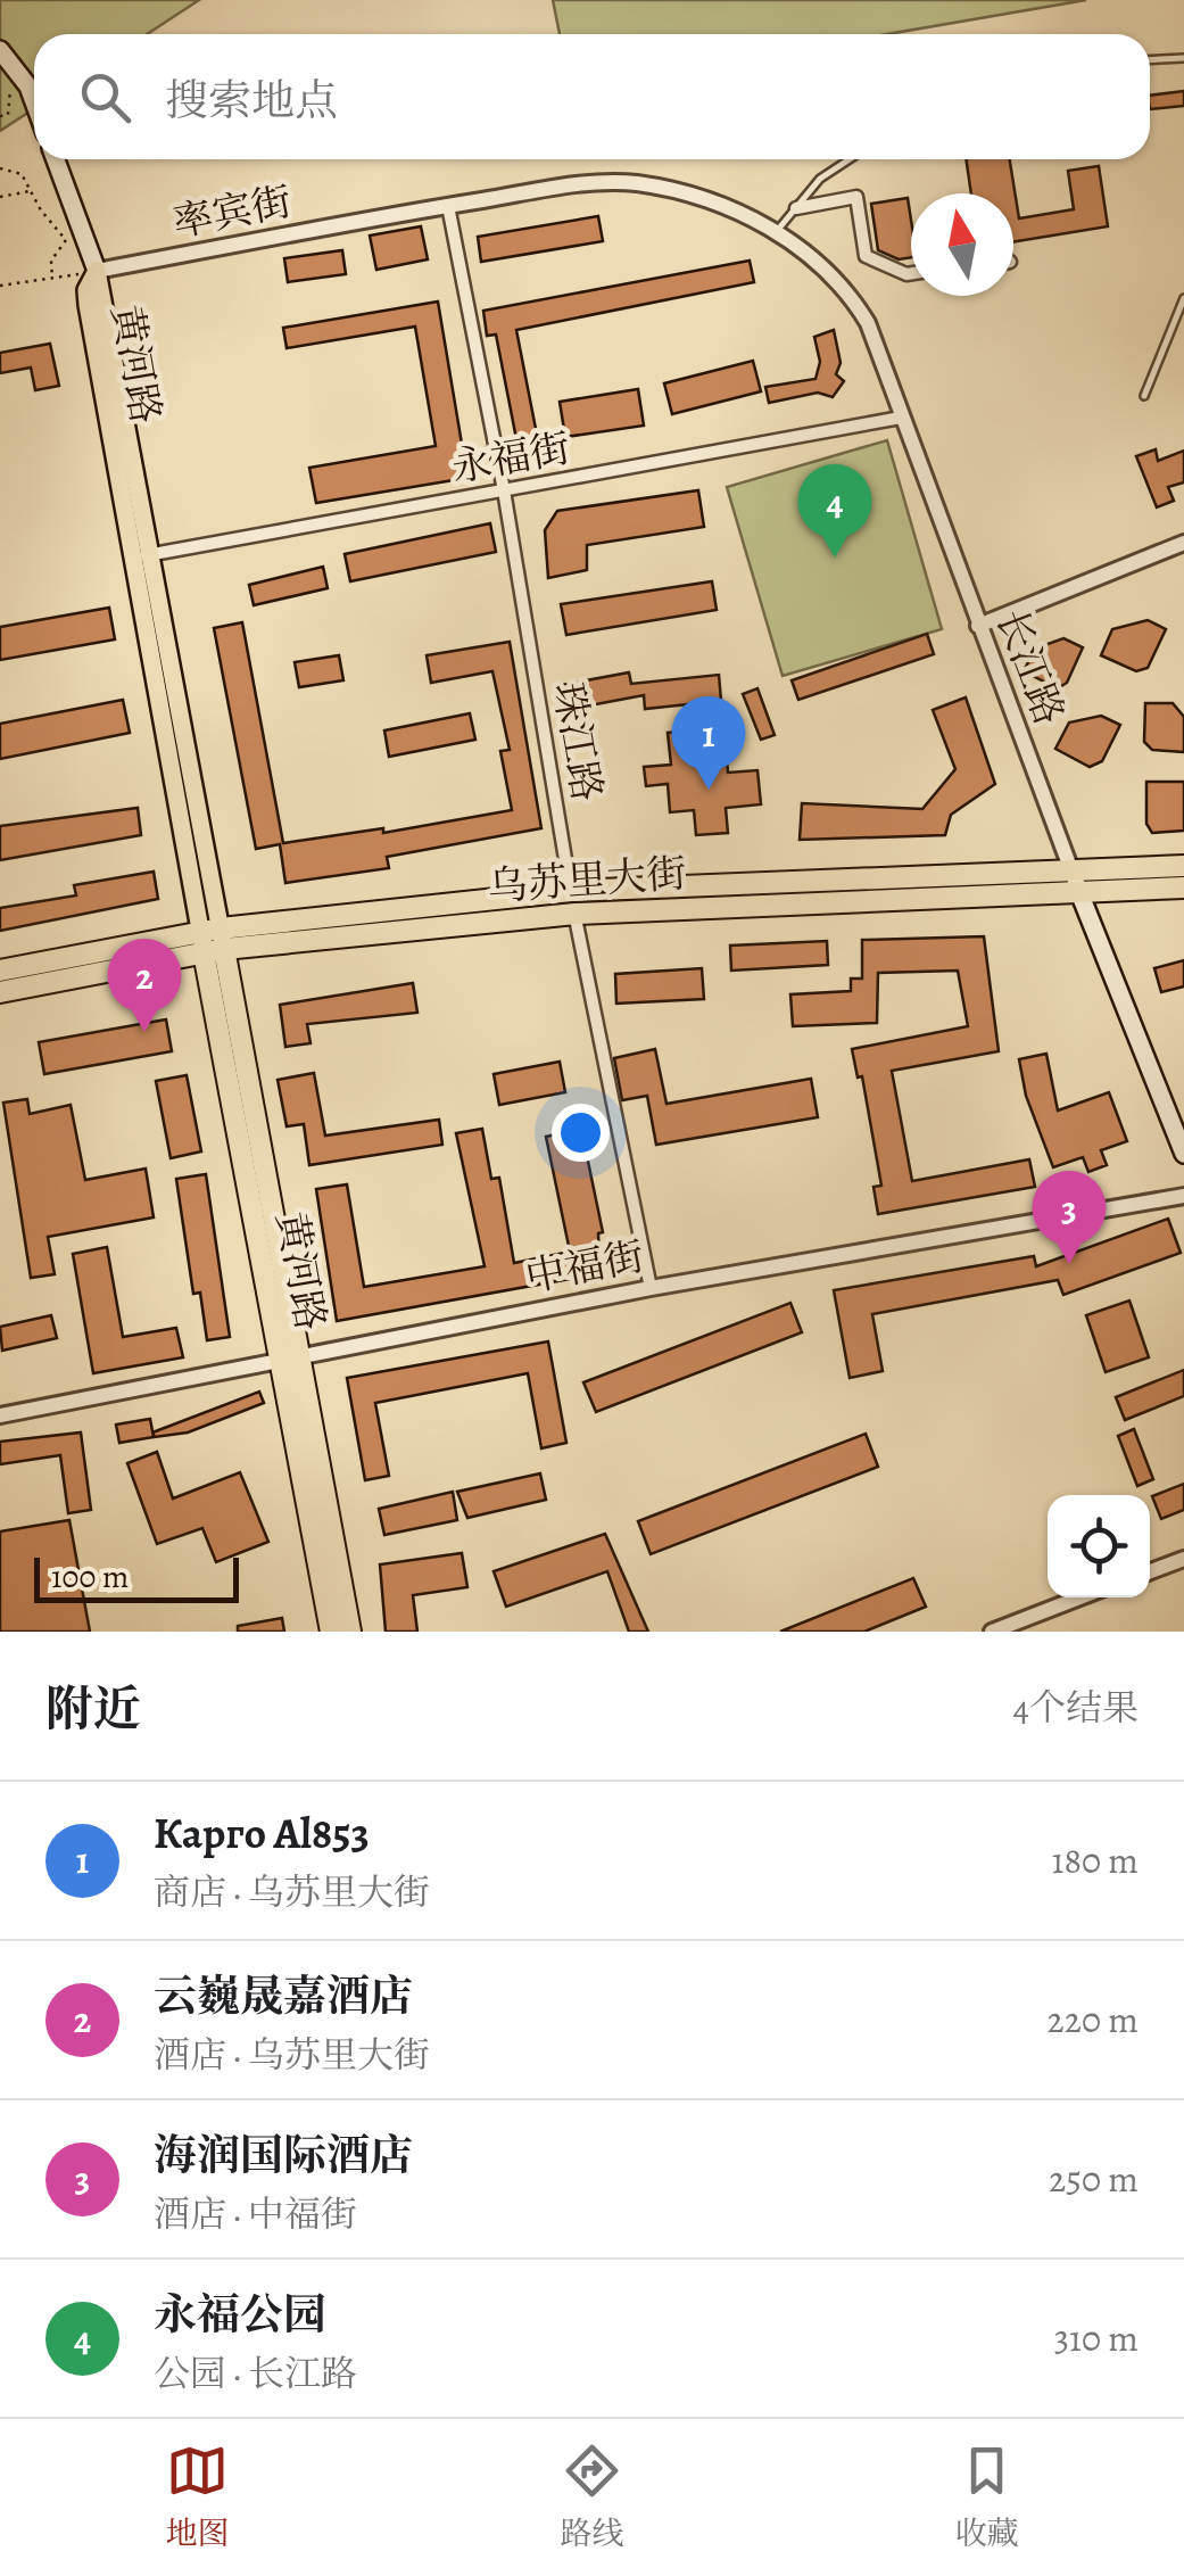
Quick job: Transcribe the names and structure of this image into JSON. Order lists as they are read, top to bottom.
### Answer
{
  "streets": {
    "highway": ["黄河路", "乌苏里大街"],
    "main road": ["长江路"],
    "street": [
      "率宾街",
      "永福街",
      "珠江路",
      "中福街"
    ]
  },
  "crossings": [
    ["率宾街", "黄河路"],
    ["率宾街", "长江路"],
    ["率宾街", "珠江路"],
    ["黄河路", "永福街"],
    ["黄河路", "乌苏里大街"],
    ["黄河路", "中福街"],
    ["永福街", "长江路"],
    ["永福街", "珠江路"],
    ["长江路", "乌苏里大街"],
    ["珠江路", "乌苏里大街"],
    ["珠江路", "中福街"]
  ],
  "scale_bar": "100 m",
  "north": "top",
  "page": {
    "search": "搜索地点",
    "pins": [
      "4",
      "1",
      "2",
      "3"
    ],
    "scale": "100 m",
    "heading": ["附近", "4个结果"],
    "list": [
      {
        "mark": "1",
        "name": "Карго Al853",
        "note": "商店 · 乌苏里大街",
        "value": "180 m"
      },
      {
        "mark": "2",
        "name": "云巍晟嘉酒店",
        "note": "酒店 · 乌苏里大街",
        "value": "220 m"
      },
      {
        "mark": "3",
        "name": "海润国际酒店",
        "note": "酒店 · 中福街",
        "value": "250 m"
      },
      {
        "mark": "4",
        "name": "永福公园",
        "note": "公园 · 长江路",
        "value": "310 m"
      }
    ],
    "nav": ["地图", "路线", "收藏"]
  }
}
